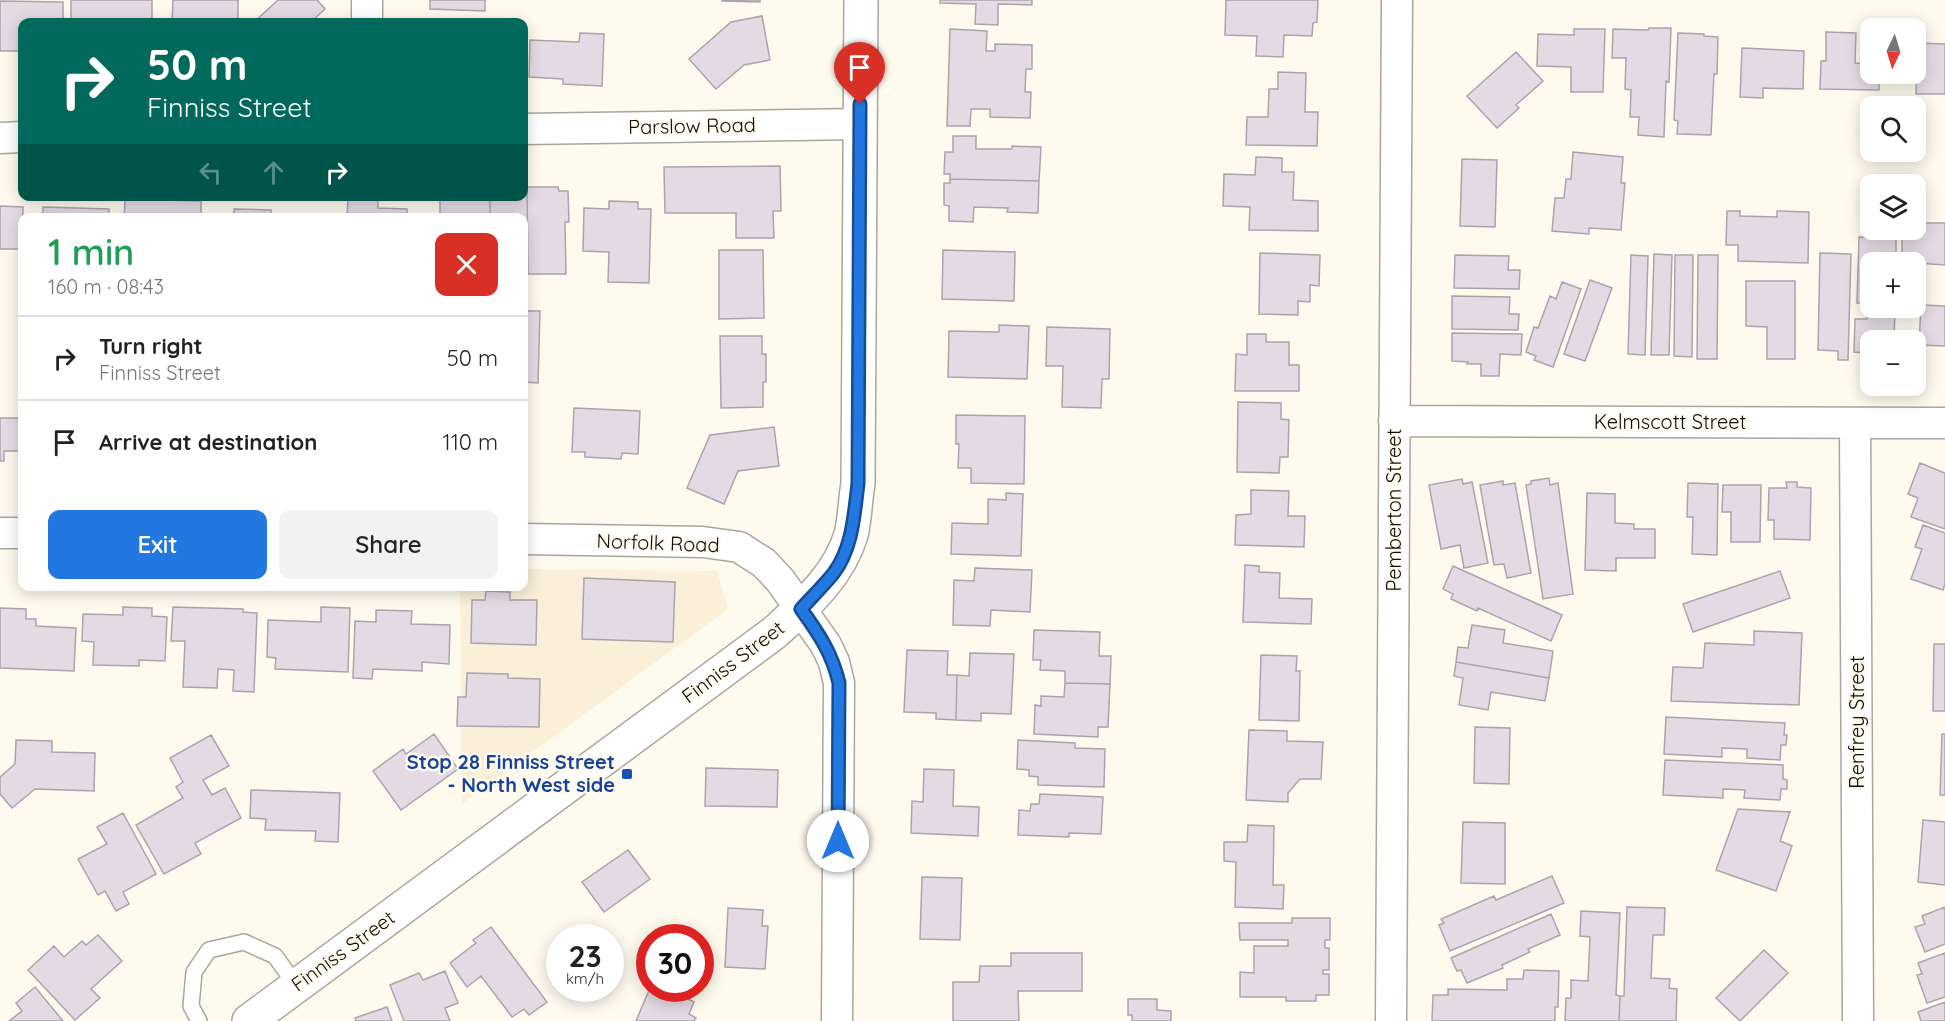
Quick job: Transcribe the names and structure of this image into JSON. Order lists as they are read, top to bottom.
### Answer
{
  "streets": {
    "street": [
      "Parslow Road",
      "Kelmscott Street",
      "Pemberton Street",
      "Norfolk Road",
      "Finniss Street",
      "Renfrey Street"
    ]
  },
  "crossings": [
    ["Parslow Road", "Finniss Street"],
    ["Kelmscott Street", "Pemberton Street"],
    ["Kelmscott Street", "Renfrey Street"],
    ["Norfolk Road", "Finniss Street"]
  ],
  "places": {
    "transit": ["Stop 28 Finniss Street - North West side"]
  },
  "north": "bottom",
  "page": {
    "map_buttons": ["+", "−"],
    "turn": ["50 m", "Finniss Street"],
    "heading": ["1 min", "160 m · 08:43"],
    "list": [
      {
        "name": "Turn right",
        "note": "Finniss Street",
        "value": "50 m"
      },
      {
        "name": "Arrive at destination",
        "value": "110 m"
      }
    ],
    "buttons": ["Exit", "Share"],
    "speed": "23 km/h",
    "limit": "30"
  }
}
